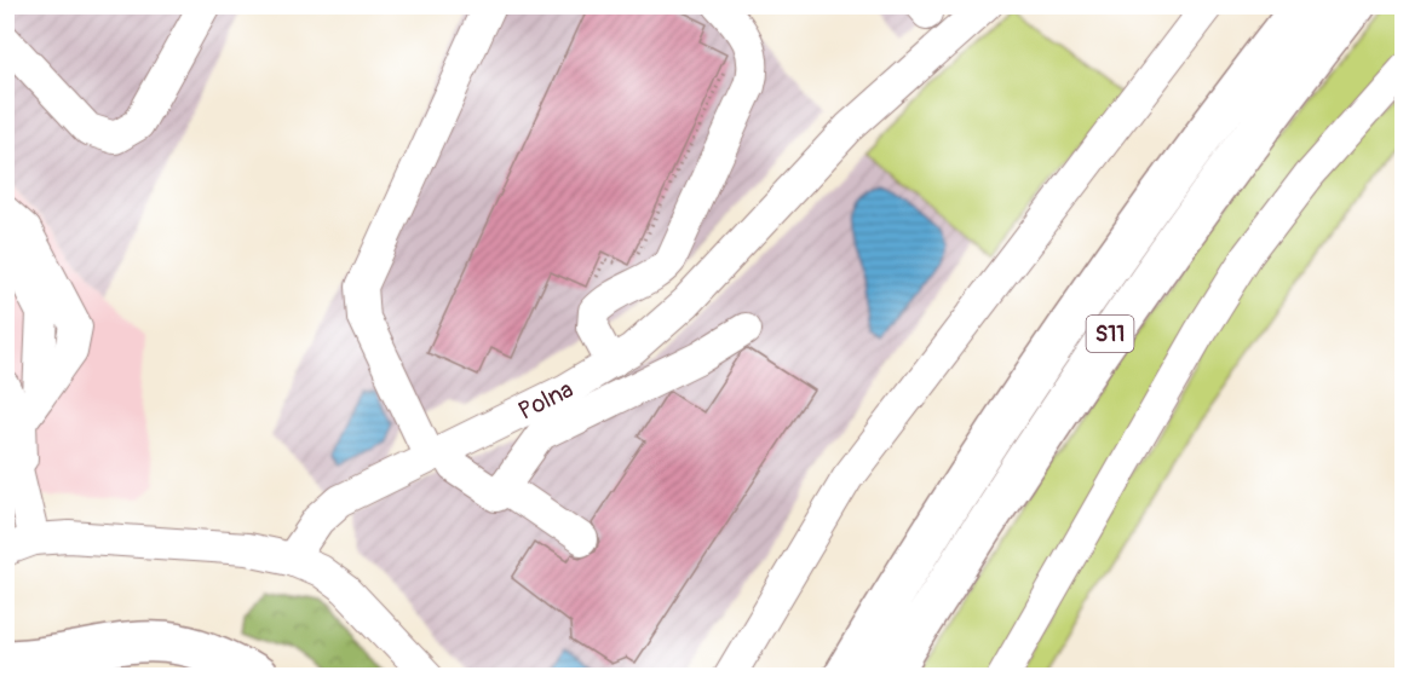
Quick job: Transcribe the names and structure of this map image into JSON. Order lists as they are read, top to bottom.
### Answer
{
  "streets": {
    "highway": ["S11"],
    "street": ["Polna"]
  }
}
